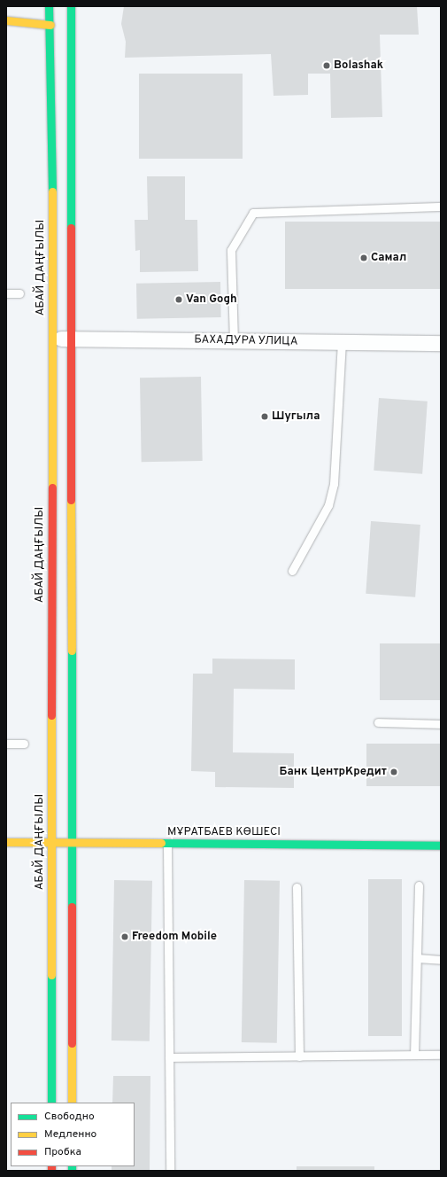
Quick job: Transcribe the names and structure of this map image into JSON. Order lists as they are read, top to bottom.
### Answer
{
  "streets": {
    "main road": ["АБАЙ ДАҢҒЫЛЫ", "МҰРАТБАЕВ КӨШЕСІ"],
    "street": ["БАХАДУРА УЛИЦА"]
  },
  "crossings": [
    ["АБАЙ ДАҢҒЫЛЫ", "БАХАДУРА УЛИЦА"],
    ["АБАЙ ДАҢҒЫЛЫ", "МҰРАТБАЕВ КӨШЕСІ"]
  ],
  "places": [
    "Bolashak",
    "Самал",
    "Van Gogh",
    "Шугыла",
    "Банк ЦентрКредит",
    "Freedom Mobile"
  ],
  "legend": ["Свободно", "Медленно", "Пробка"]
}
